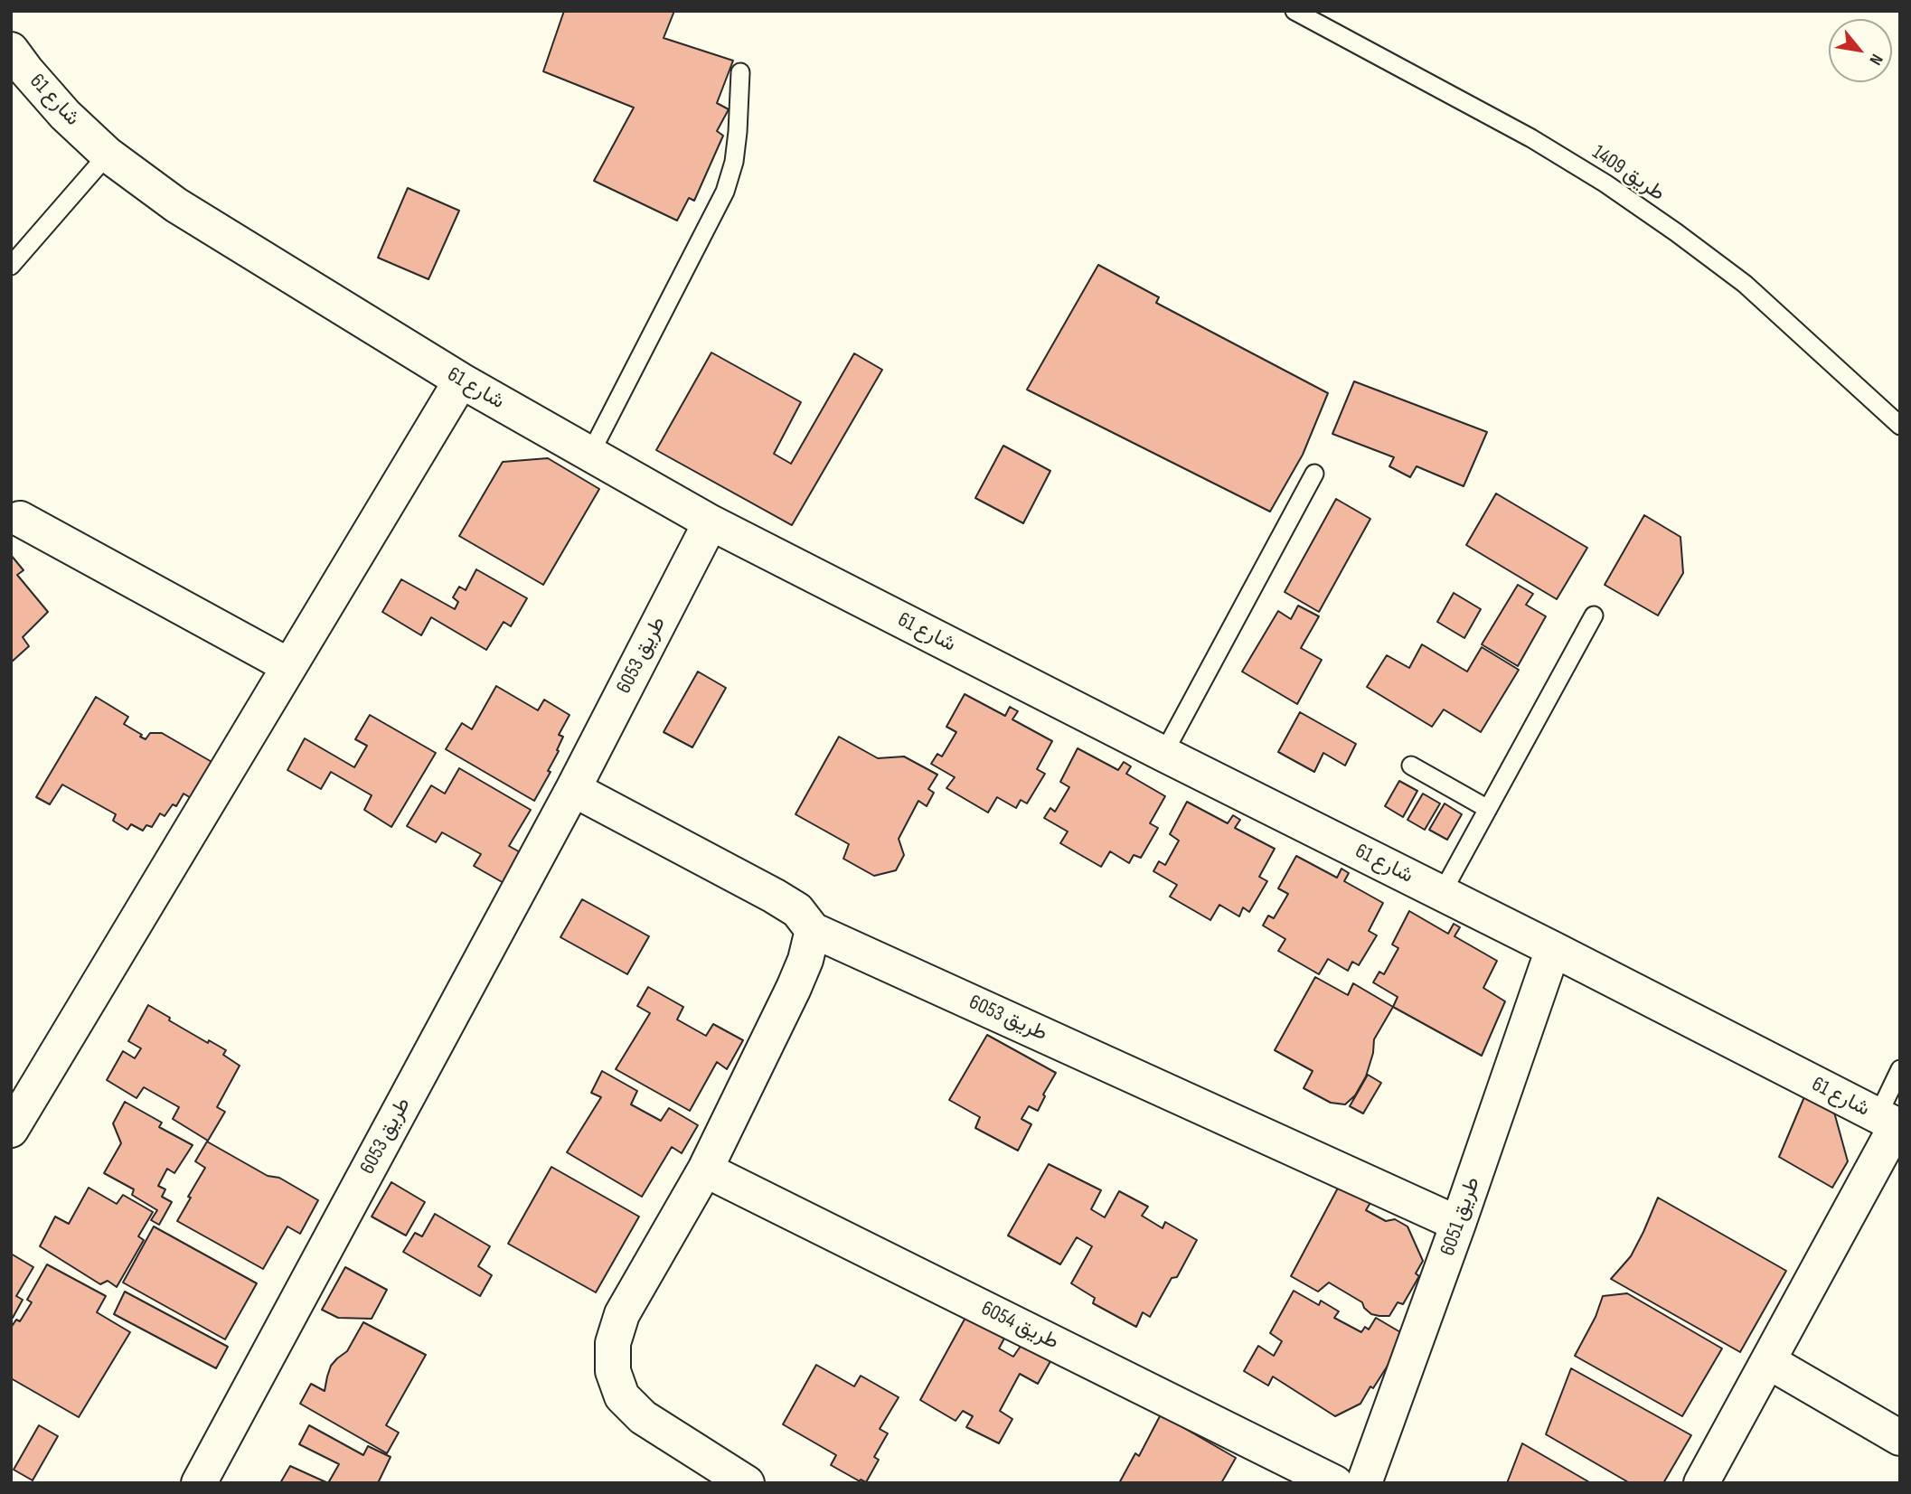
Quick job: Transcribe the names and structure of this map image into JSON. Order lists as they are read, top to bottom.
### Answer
{
  "streets": {
    "street": [
      "شارع 61",
      "طريق 6053",
      "طريق 6051",
      "طريق 6054"
    ],
    "lane": ["طريق 1409"]
  },
  "crossings": [
    ["شارع 61", "طريق 6053"],
    ["شارع 61", "طريق 6051"],
    ["طريق 6053", "طريق 6051"]
  ],
  "north": "bottom right"
}
